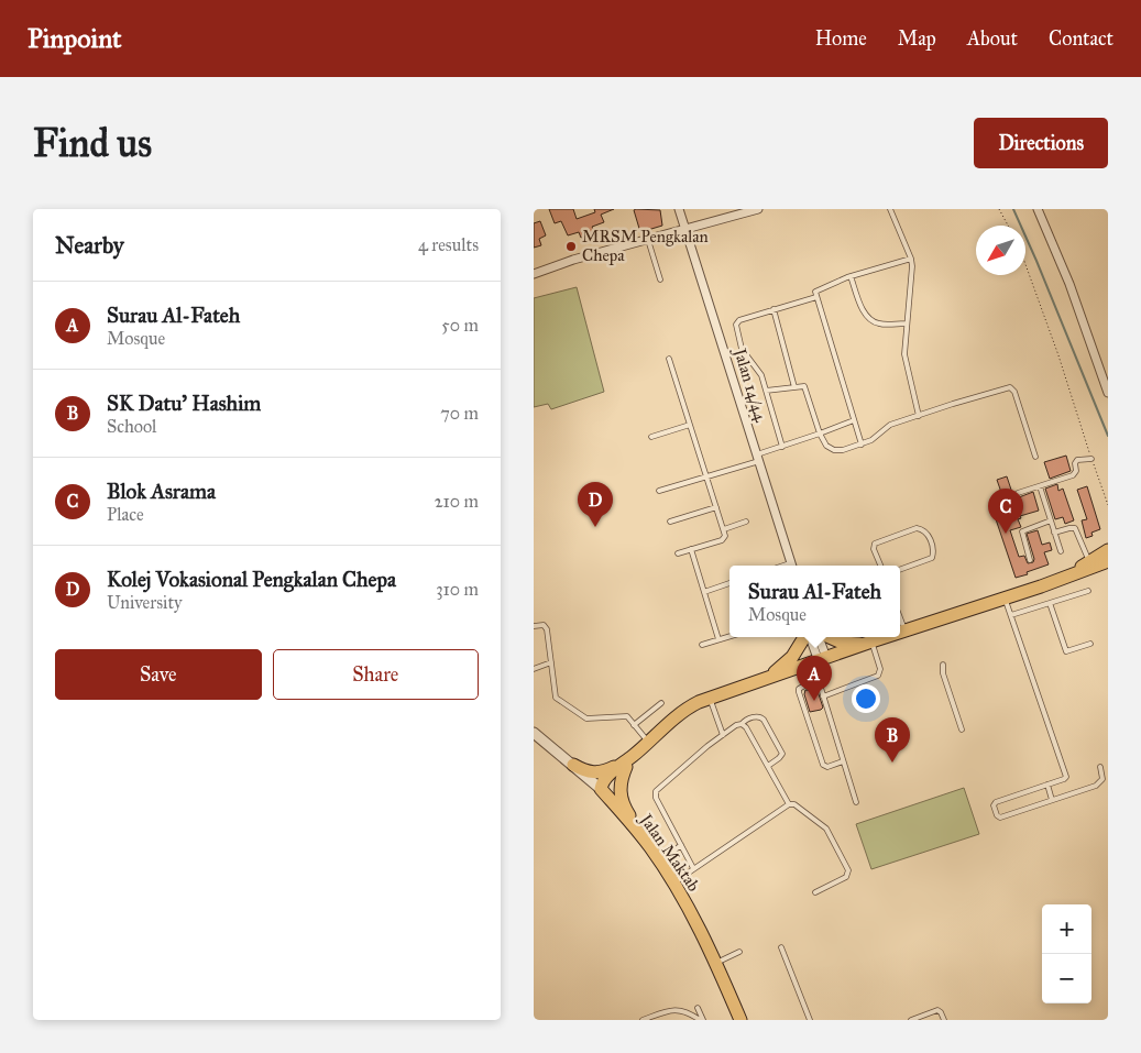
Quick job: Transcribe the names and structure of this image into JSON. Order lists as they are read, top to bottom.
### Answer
{
  "streets": {
    "main road": ["Jalan Maktab"],
    "street": ["Jalan 14/44"]
  },
  "places": ["MRSM Pengkalan Chepa"],
  "north": "bottom left",
  "page": {
    "header": "Pinpoint",
    "nav": [
      "Home",
      "Map",
      "About",
      "Contact"
    ],
    "buttons": [
      "Directions",
      ["Save", "Share"]
    ],
    "title": "Find us",
    "heading": ["Nearby", "4 results"],
    "list": [
      {
        "mark": "A",
        "name": "Surau Al-Fateh",
        "note": "Mosque",
        "value": "50 m"
      },
      {
        "mark": "B",
        "name": "SK Datu' Hashim",
        "note": "School",
        "value": "70 m"
      },
      {
        "mark": "C",
        "name": "Blok Asrama",
        "note": "Place",
        "value": "210 m"
      },
      {
        "mark": "D",
        "name": "Kolej Vokasional Pengkalan Chepa",
        "note": "University",
        "value": "310 m"
      }
    ],
    "pins": [
      "D",
      "C",
      "A",
      "B"
    ],
    "popup": ["Surau Al-Fateh", "Mosque"],
    "map_buttons": ["+", "−"]
  }
}
